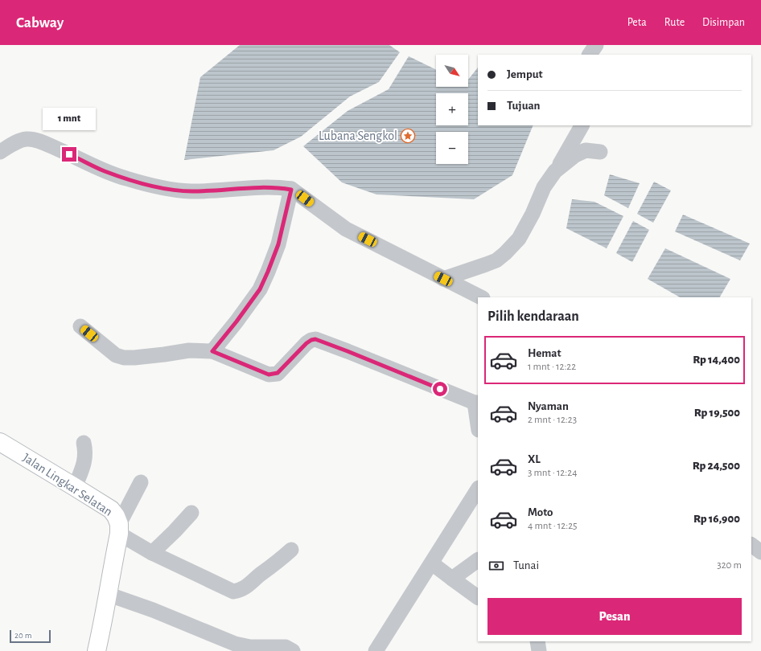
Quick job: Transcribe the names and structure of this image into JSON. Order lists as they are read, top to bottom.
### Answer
{
  "streets": {
    "main road": ["Jalan Lingkar Selatan"]
  },
  "places": {
    "place": ["Lubana Sengkol"]
  },
  "scale_bar": "20 m",
  "north": "bottom right",
  "page": {
    "header": "Cabway",
    "nav": ["Peta", "Rute", "Disimpan"],
    "map_buttons": ["+", "−"],
    "banner": ["Jemput", "Tujuan"],
    "bubble": "1 mnt",
    "heading": "Pilih kendaraan",
    "list": [
      {
        "name": "Hemat",
        "note": "1 mnt · 12:22",
        "value": "Rp 14,400"
      },
      {
        "name": "Nyaman",
        "note": "2 mnt · 12:23",
        "value": "Rp 19,500"
      },
      {
        "name": "XL",
        "note": "3 mnt · 12:24",
        "value": "Rp 24,500"
      },
      {
        "name": "Moto",
        "note": "4 mnt · 12:25",
        "value": "Rp 16,900"
      }
    ],
    "pay": ["Tunai", "320 m"],
    "buttons": "Pesan",
    "scale": "20 m"
  }
}
